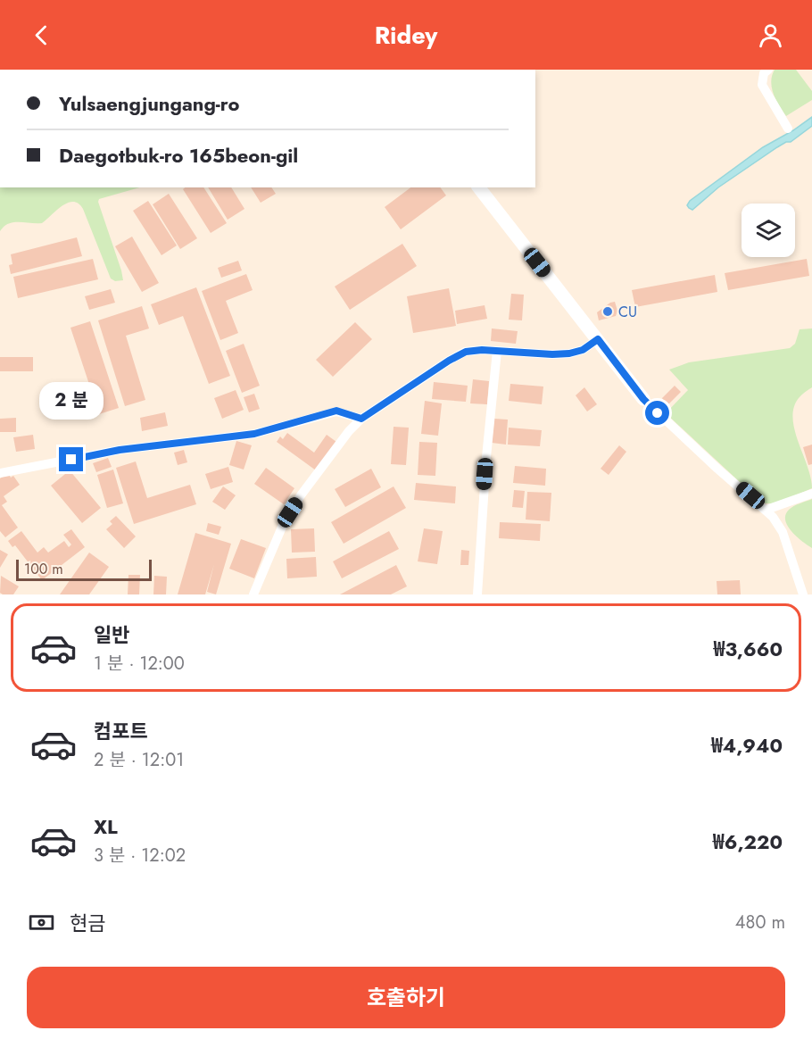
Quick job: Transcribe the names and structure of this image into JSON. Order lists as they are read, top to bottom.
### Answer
{
  "places": ["CU"],
  "scale_bar": "100 m",
  "page": {
    "header": "Ridey",
    "banner": ["Yulsaengjungang-ro", "Daegotbuk-ro 165beon-gil"],
    "bubble": "2 분",
    "scale": "100 m",
    "list": [
      {
        "name": "일반",
        "note": "1 분 · 12:00",
        "value": "₩3,660"
      },
      {
        "name": "컴포트",
        "note": "2 분 · 12:01",
        "value": "₩4,940"
      },
      {
        "name": "XL",
        "note": "3 분 · 12:02",
        "value": "₩6,220"
      }
    ],
    "pay": ["현금", "480 m"],
    "buttons": "호출하기"
  }
}
